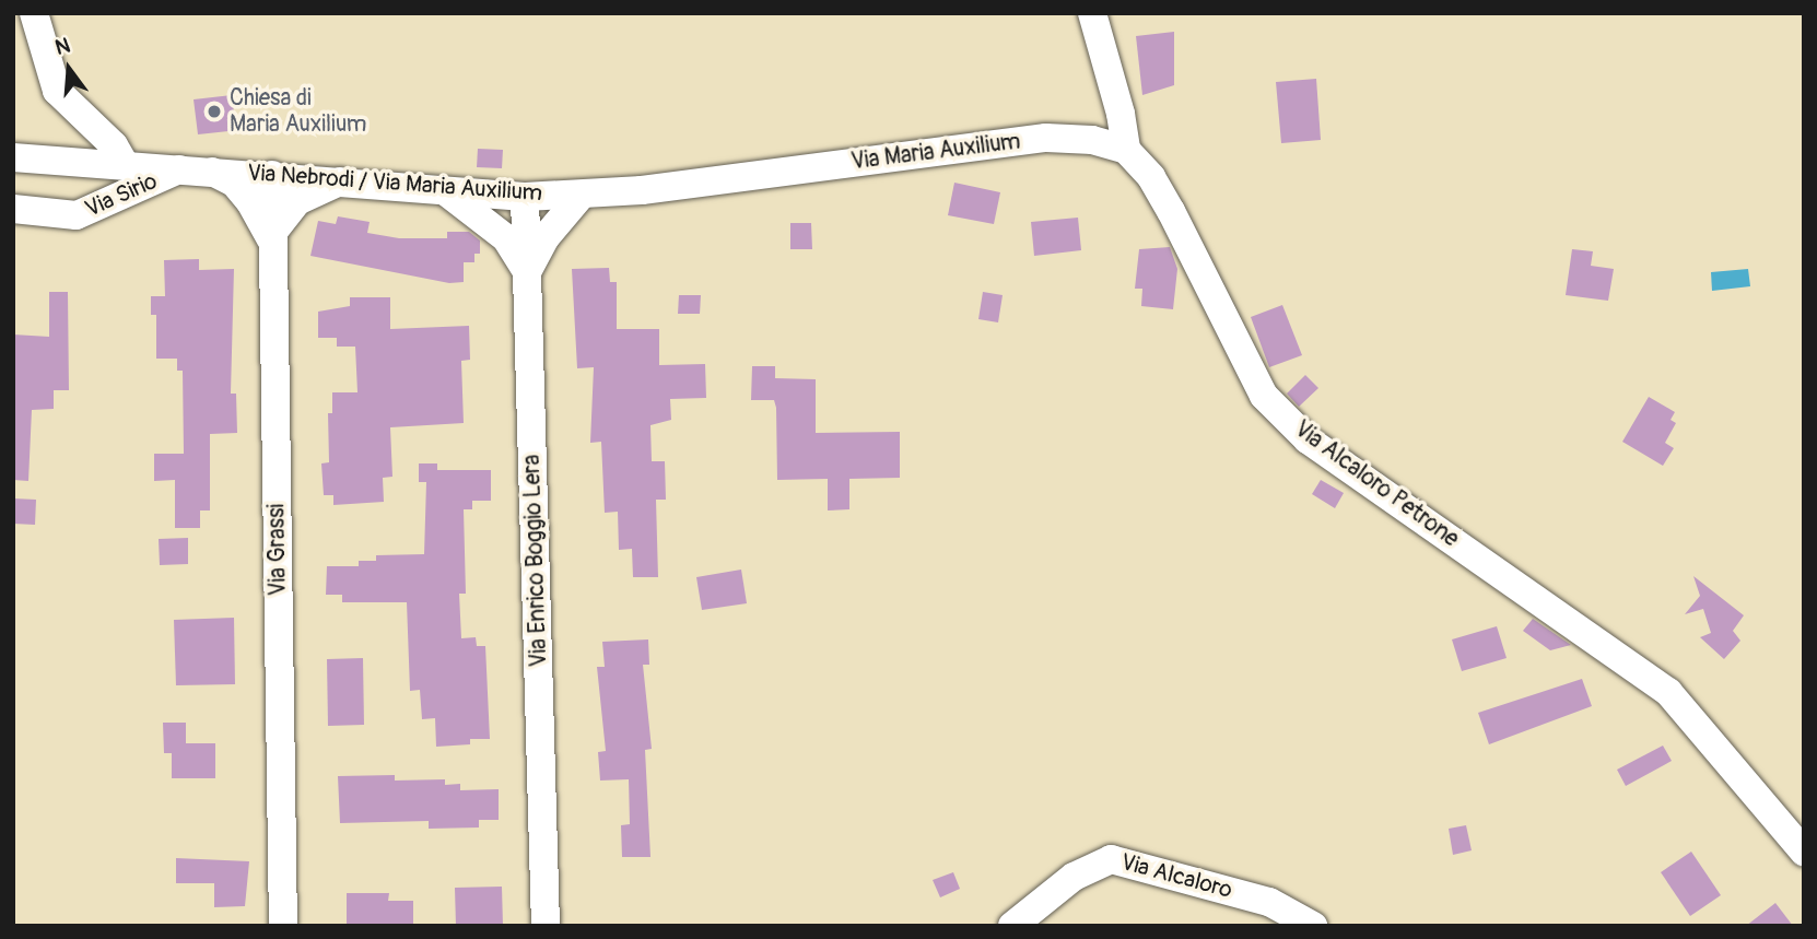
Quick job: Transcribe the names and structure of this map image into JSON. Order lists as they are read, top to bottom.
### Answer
{
  "streets": {
    "street": [
      "Via Maria Auxilium",
      "Via Nebrodi / Via Maria Auxilium",
      "Via Sirio",
      "Via Alcaloro Petrone",
      "Via Grassi",
      "Via Enrico Boggio Lera",
      "Via Alcaloro"
    ]
  },
  "crossings": [
    ["Via Maria Auxilium", "Via Nebrodi / Via Maria Auxilium"],
    ["Via Maria Auxilium", "Via Alcaloro Petrone"],
    ["Via Nebrodi / Via Maria Auxilium", "Via Sirio"],
    ["Via Nebrodi / Via Maria Auxilium", "Via Grassi"],
    ["Via Nebrodi / Via Maria Auxilium", "Via Enrico Boggio Lera"]
  ],
  "places": ["Chiesa di Maria Auxilium"],
  "north": "top"
}
